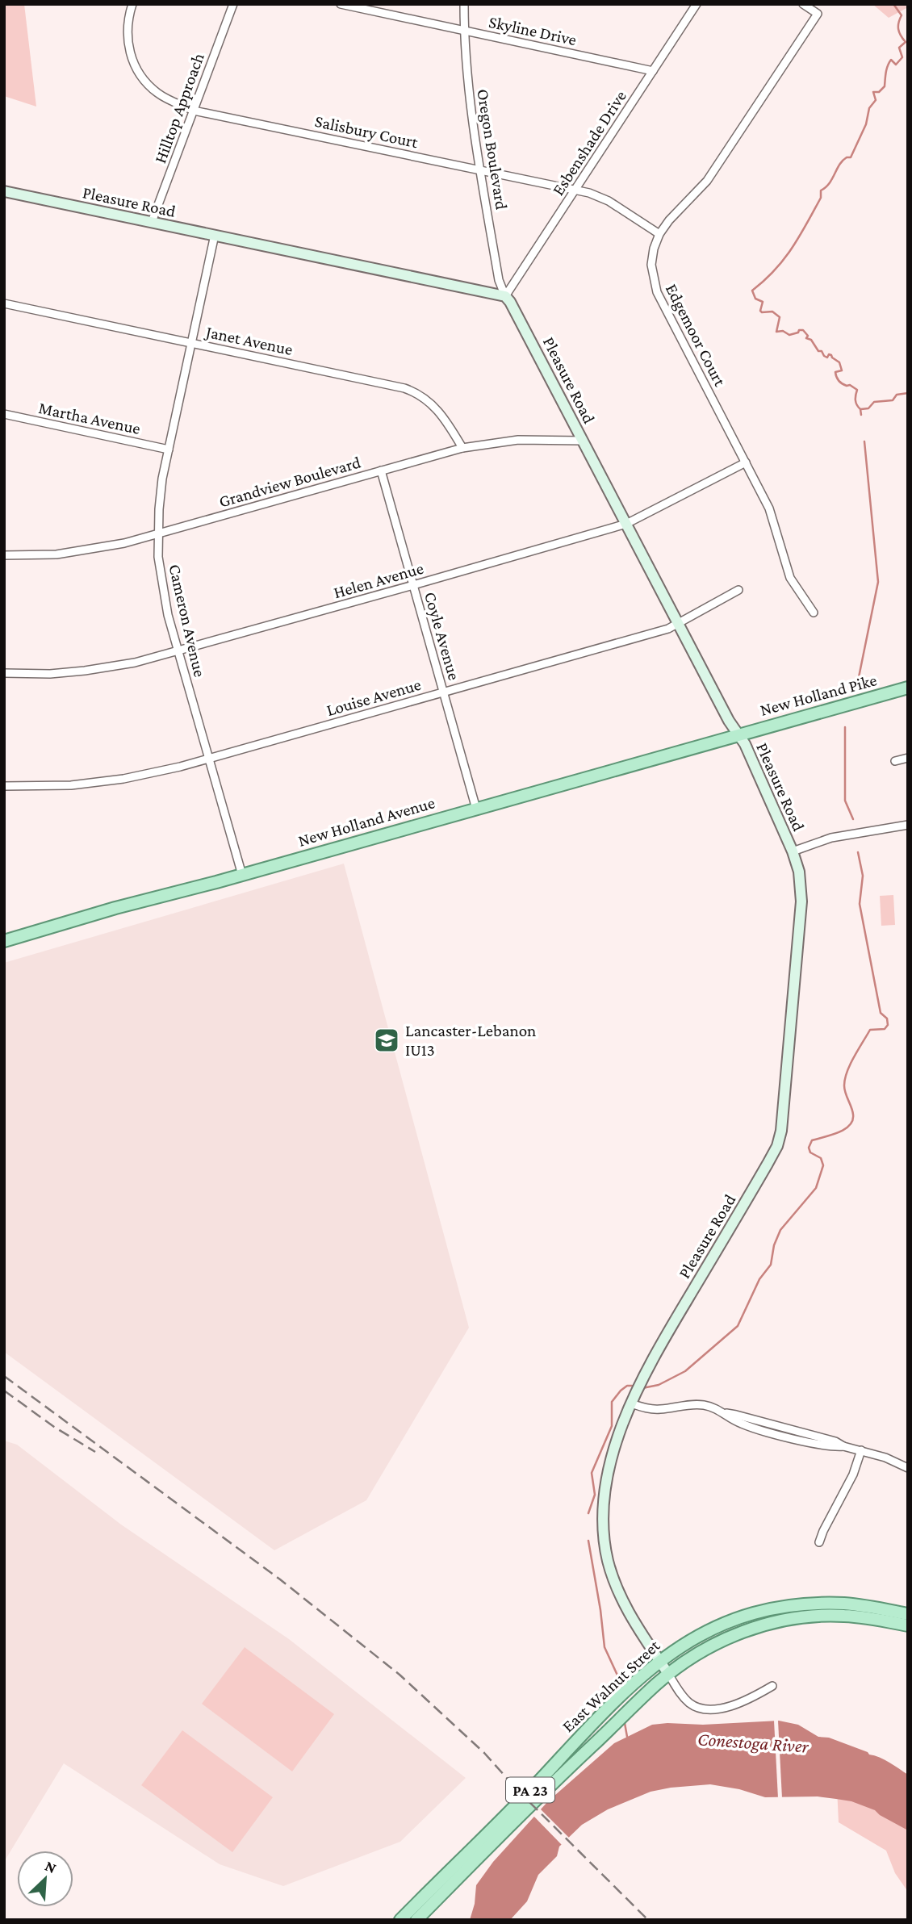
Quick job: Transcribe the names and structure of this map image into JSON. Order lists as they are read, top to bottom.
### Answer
{
  "streets": {
    "main road": [
      "New Holland Pike",
      "New Holland Avenue",
      "East Walnut Street",
      "PA 23"
    ],
    "street": [
      "Skyline Drive",
      "Hilltop Approach",
      "Salisbury Court",
      "Esbenshade Drive",
      "Oregon Boulevard",
      "Pleasure Road",
      "Edgemoor Court",
      "Janet Avenue",
      "Martha Avenue",
      "Grandview Boulevard",
      "Helen Avenue",
      "Cameron Avenue",
      "Coyle Avenue",
      "Louise Avenue"
    ]
  },
  "crossings": [
    ["Skyline Drive", "Esbenshade Drive"],
    ["Skyline Drive", "Oregon Boulevard"],
    ["Hilltop Approach", "Salisbury Court"],
    ["Hilltop Approach", "Pleasure Road"],
    ["Salisbury Court", "Esbenshade Drive"],
    ["Salisbury Court", "Oregon Boulevard"],
    ["Salisbury Court", "Edgemoor Court"],
    ["Esbenshade Drive", "Oregon Boulevard"],
    ["Esbenshade Drive", "Pleasure Road"],
    ["Oregon Boulevard", "Pleasure Road"],
    ["Pleasure Road", "Grandview Boulevard"],
    ["Pleasure Road", "Helen Avenue"],
    ["Pleasure Road", "Cameron Avenue"],
    ["Pleasure Road", "New Holland Pike"],
    ["Pleasure Road", "Louise Avenue"],
    ["Pleasure Road", "New Holland Avenue"],
    ["Pleasure Road", "East Walnut Street"],
    ["Edgemoor Court", "Helen Avenue"],
    ["Janet Avenue", "Grandview Boulevard"],
    ["Janet Avenue", "Cameron Avenue"],
    ["Martha Avenue", "Cameron Avenue"],
    ["Grandview Boulevard", "Cameron Avenue"],
    ["Grandview Boulevard", "Coyle Avenue"],
    ["Helen Avenue", "Cameron Avenue"],
    ["Helen Avenue", "Coyle Avenue"],
    ["Cameron Avenue", "Louise Avenue"],
    ["Cameron Avenue", "New Holland Avenue"],
    ["Coyle Avenue", "Louise Avenue"],
    ["Coyle Avenue", "New Holland Avenue"],
    ["New Holland Pike", "New Holland Avenue"]
  ],
  "water": ["Conestoga River"],
  "places": {
    "school or university": ["Lancaster-Lebanon IU13"]
  },
  "north": "top right"
}
